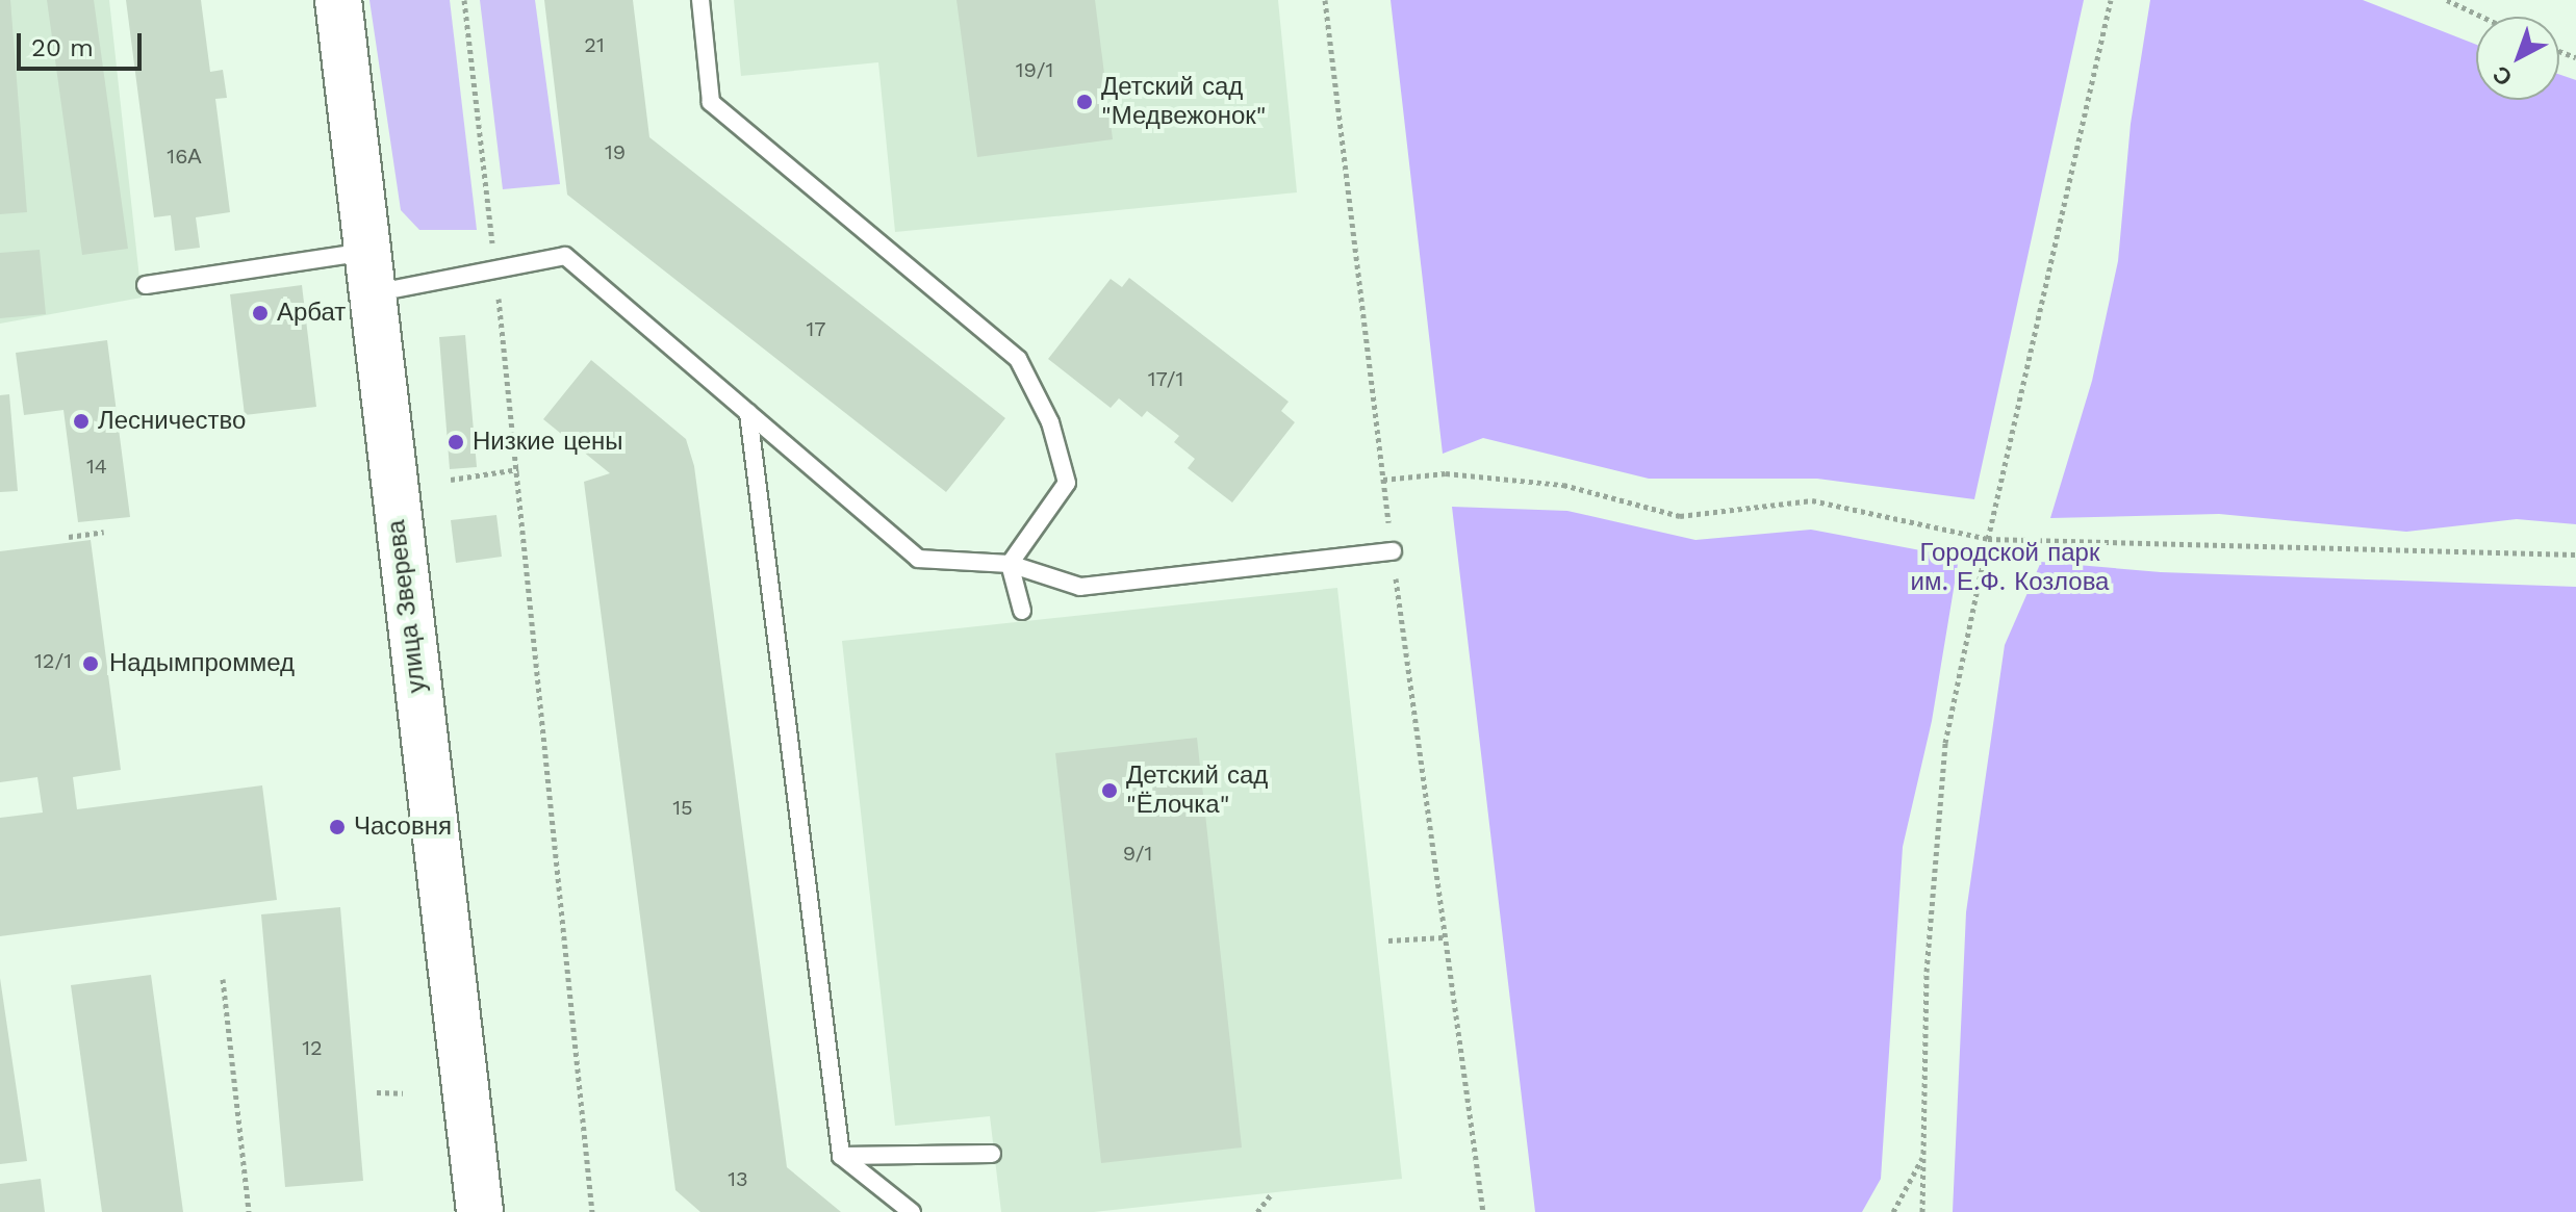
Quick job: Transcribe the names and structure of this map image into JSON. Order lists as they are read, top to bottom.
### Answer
{
  "streets": {
    "street": ["улица Зверева"]
  },
  "parks": ["Городской парк им. Е.Ф. Козлова"],
  "places": [
    "Детский сад \"Медвежонок\"",
    "Арбат",
    "Лесничество",
    "Низкие цены",
    "Надымпроммед",
    "Детский сад \"Ёлочка\"",
    "Часовня"
  ],
  "house_numbers": [
    "21",
    "19/1",
    "19",
    "16А",
    "17",
    "17/1",
    "14",
    "12/1",
    "15",
    "9/1",
    "12",
    "13"
  ],
  "scale_bar": "20 m",
  "north": "bottom left"
}
